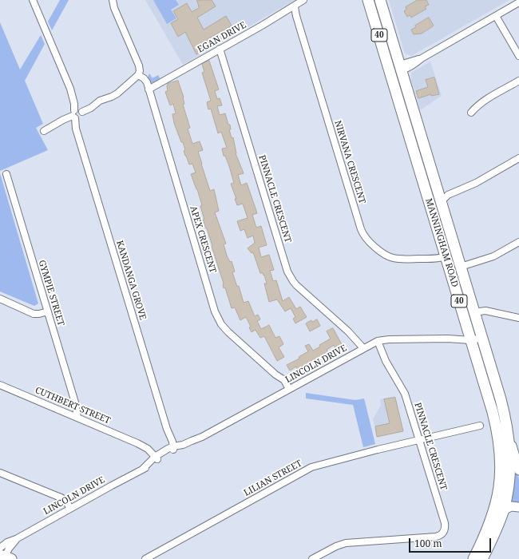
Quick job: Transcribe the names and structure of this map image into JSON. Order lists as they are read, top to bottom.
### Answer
{
  "streets": {
    "main road": ["40", "MANNINGHAM ROAD"],
    "street": [
      "EGAN DRIVE",
      "NIRVANA CRESCENT",
      "PINNACLE CRESCENT",
      "APEX CRESCENT",
      "KANDANGA GROVE",
      "GYMPIE STREET",
      "LINCOLN DRIVE",
      "CUTHBERT STREET",
      "LILIAN STREET"
    ]
  },
  "crossings": [
    ["EGAN DRIVE", "NIRVANA CRESCENT"],
    ["EGAN DRIVE", "PINNACLE CRESCENT"],
    ["EGAN DRIVE", "APEX CRESCENT"],
    ["NIRVANA CRESCENT", "MANNINGHAM ROAD"],
    ["PINNACLE CRESCENT", "LINCOLN DRIVE"],
    ["PINNACLE CRESCENT", "LILIAN STREET"],
    ["APEX CRESCENT", "LINCOLN DRIVE"],
    ["MANNINGHAM ROAD", "LINCOLN DRIVE"],
    ["KANDANGA GROVE", "LINCOLN DRIVE"],
    ["GYMPIE STREET", "CUTHBERT STREET"],
    ["LINCOLN DRIVE", "CUTHBERT STREET"]
  ],
  "scale_bar": "100 m"
}
